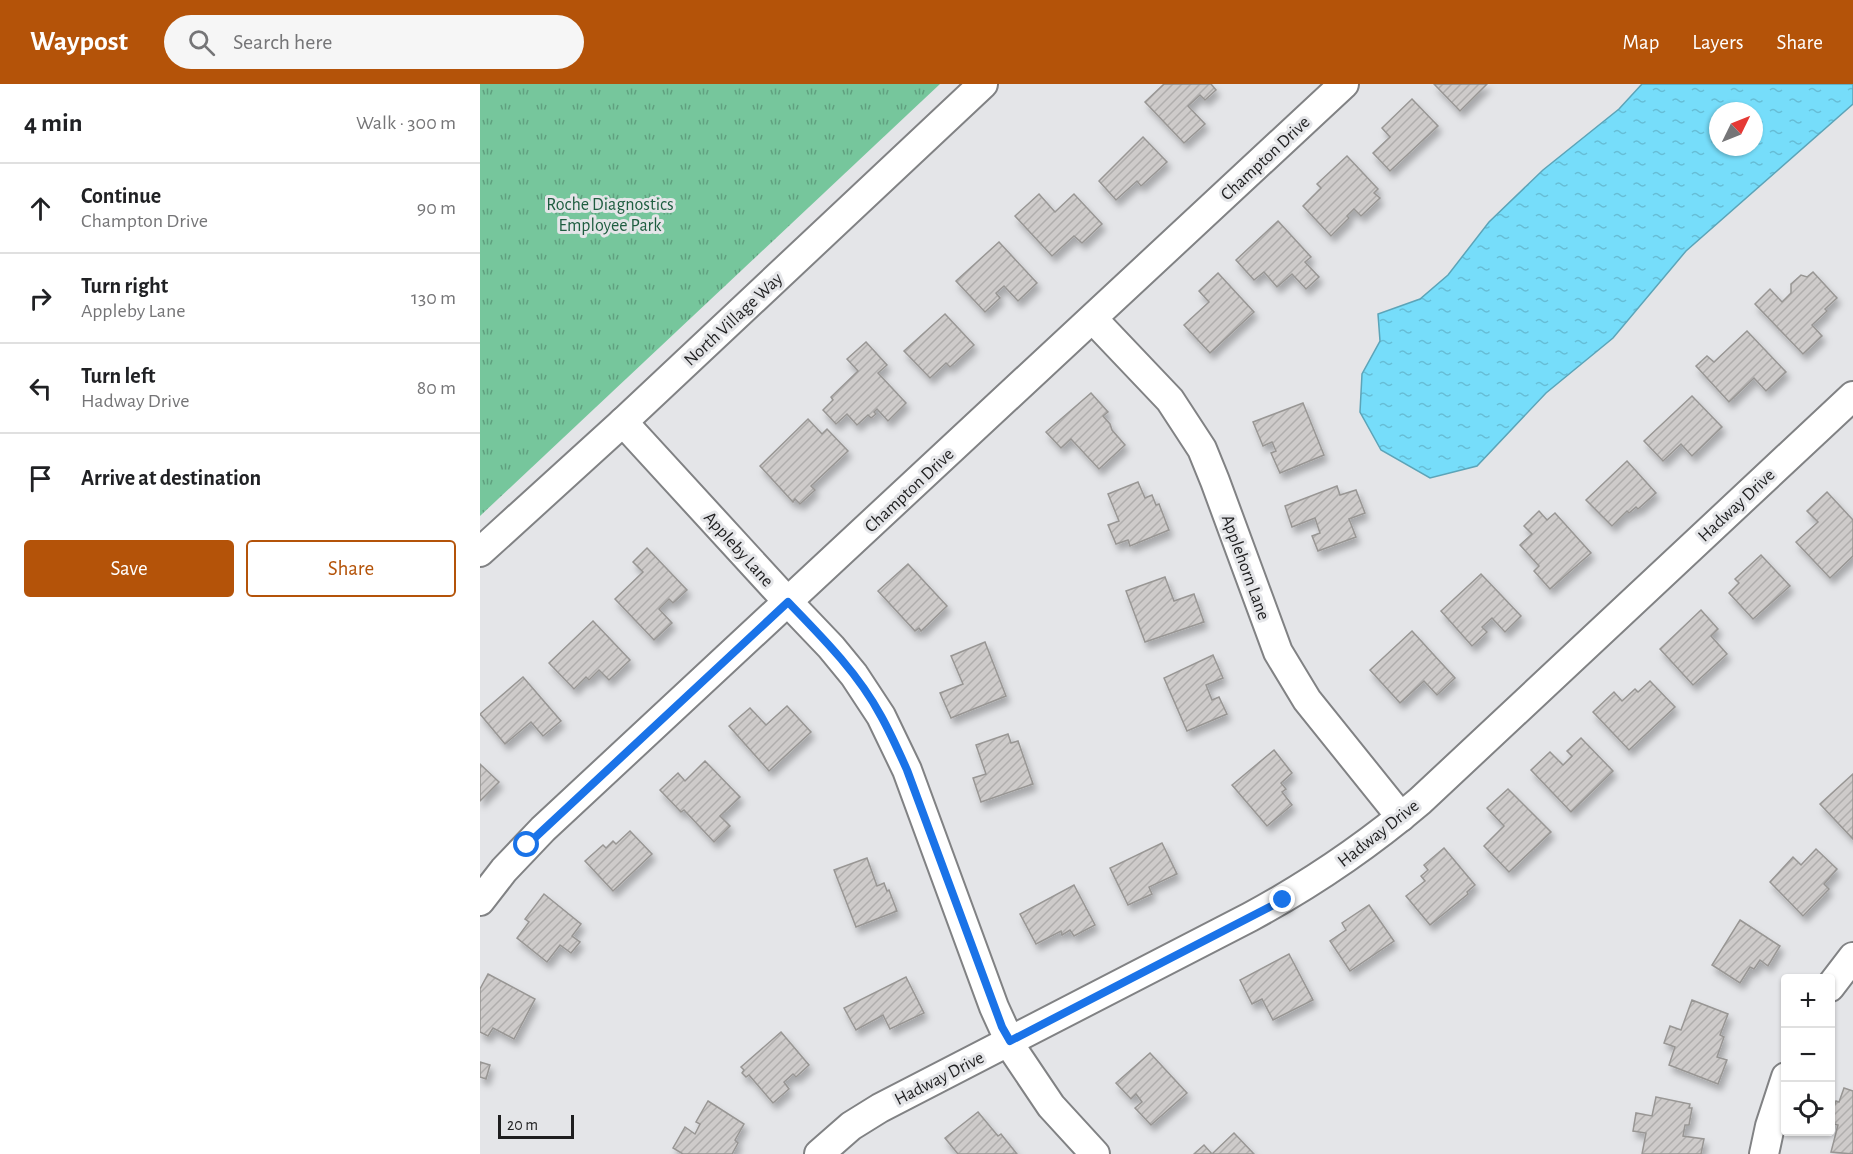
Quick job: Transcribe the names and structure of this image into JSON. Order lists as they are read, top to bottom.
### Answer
{
  "streets": {
    "street": [
      "Champton Drive",
      "North Village Way",
      "Hadway Drive",
      "Appleby Lane",
      "Applehorn Lane"
    ]
  },
  "crossings": [
    ["Champton Drive", "Appleby Lane"],
    ["Champton Drive", "Applehorn Lane"],
    ["North Village Way", "Appleby Lane"],
    ["Hadway Drive", "Appleby Lane"],
    ["Hadway Drive", "Applehorn Lane"]
  ],
  "parks": ["Roche Diagnostics Employee Park"],
  "scale_bar": "20 m",
  "north": "top right",
  "page": {
    "header": "Waypost",
    "search": "Search here",
    "nav": ["Map", "Layers", "Share"],
    "heading": ["4 min", "Walk · 300 m"],
    "list": [
      ["Continue", "Champton Drive", "90 m"],
      ["Turn right", "Appleby Lane", "130 m"],
      ["Turn left", "Hadway Drive", "80 m"],
      "Arrive at destination"
    ],
    "buttons": ["Save", "Share"],
    "map_buttons": ["+", "−"],
    "scale": "20 m"
  }
}
